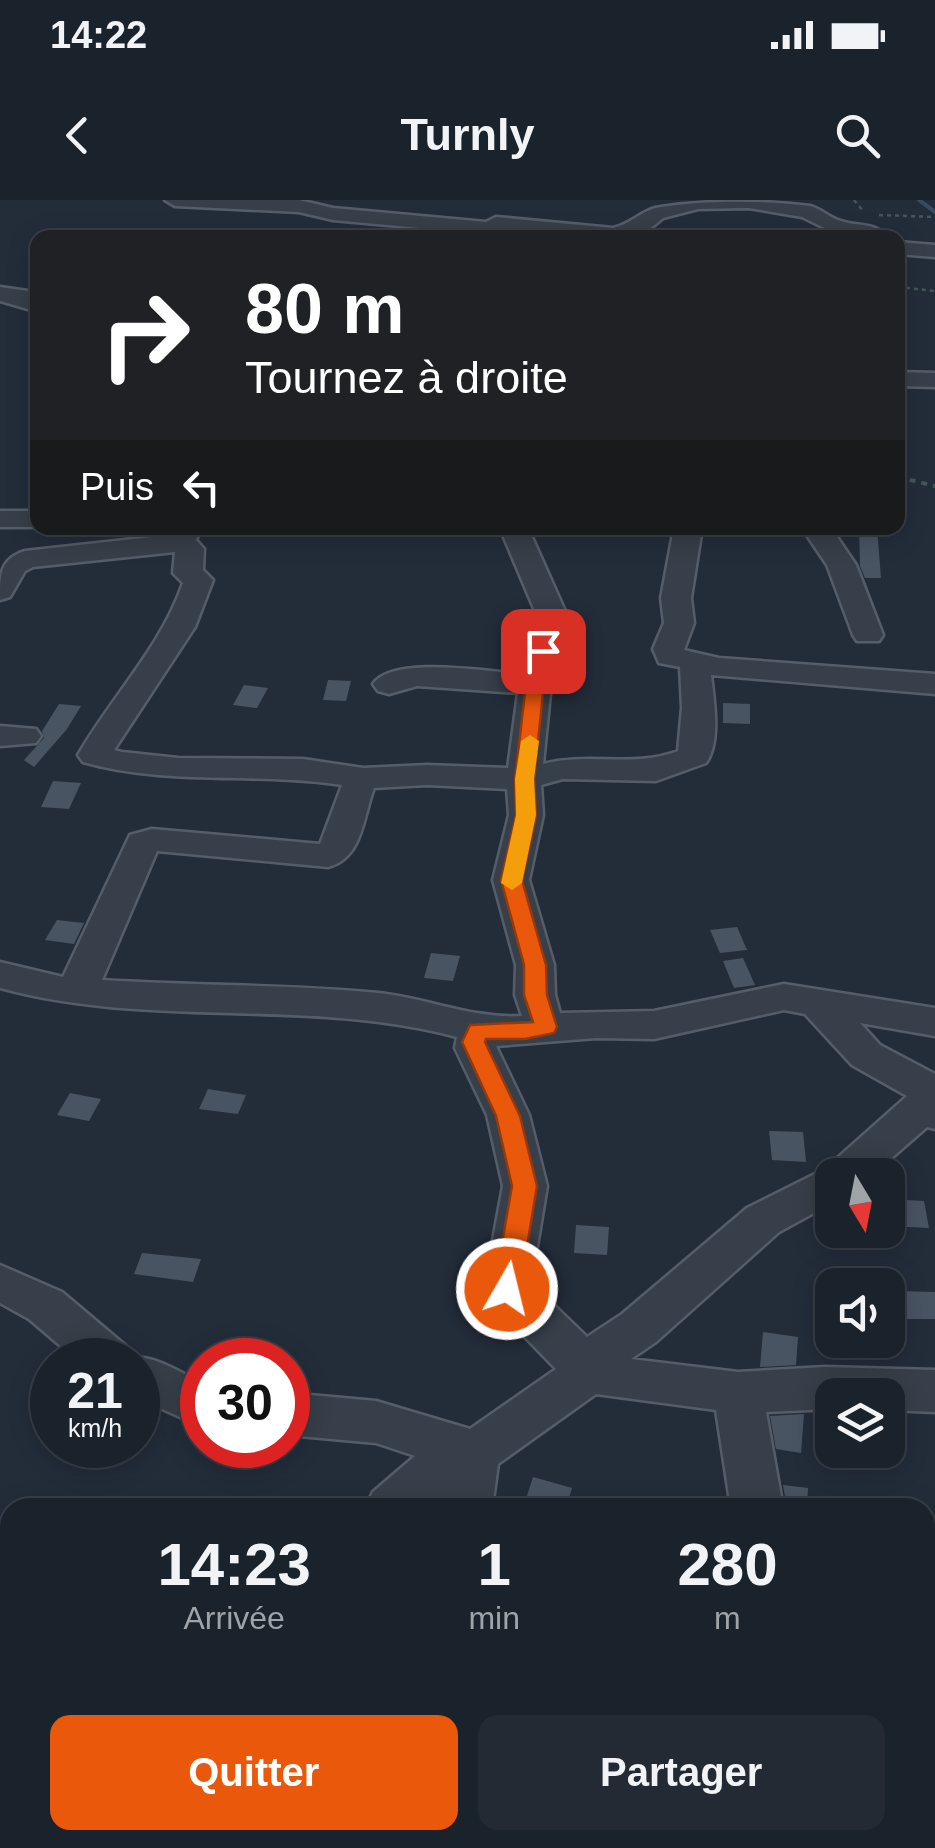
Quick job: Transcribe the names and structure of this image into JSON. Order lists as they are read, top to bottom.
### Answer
{
  "north": "bottom",
  "page": {
    "status": "14:22",
    "header": "Turnly",
    "turn": ["80 m", "Tournez à droite"],
    "then": "Puis",
    "speed": "21 km/h",
    "limit": "30",
    "eta": [
      "14:23",
      "Arrivée",
      "1",
      "min",
      "280",
      "m"
    ],
    "buttons": ["Quitter", "Partager"]
  }
}
